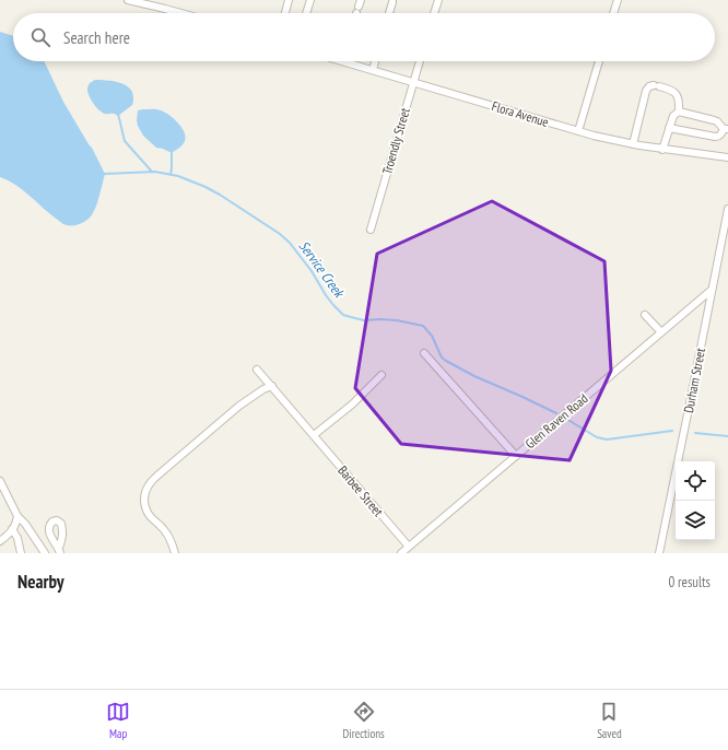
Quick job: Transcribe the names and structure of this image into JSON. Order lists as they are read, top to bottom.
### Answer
{
  "streets": {
    "street": [
      "Flora Avenue",
      "Troendly Street",
      "Durham Street",
      "Glen Raven Road",
      "Barbee Street"
    ]
  },
  "crossings": [
    ["Flora Avenue", "Troendly Street"],
    ["Durham Street", "Glen Raven Road"],
    ["Glen Raven Road", "Barbee Street"]
  ],
  "water": ["Service Creek"],
  "page": {
    "search": "Search here",
    "heading": ["Nearby", "0 results"],
    "nav": ["Map", "Directions", "Saved"]
  }
}
